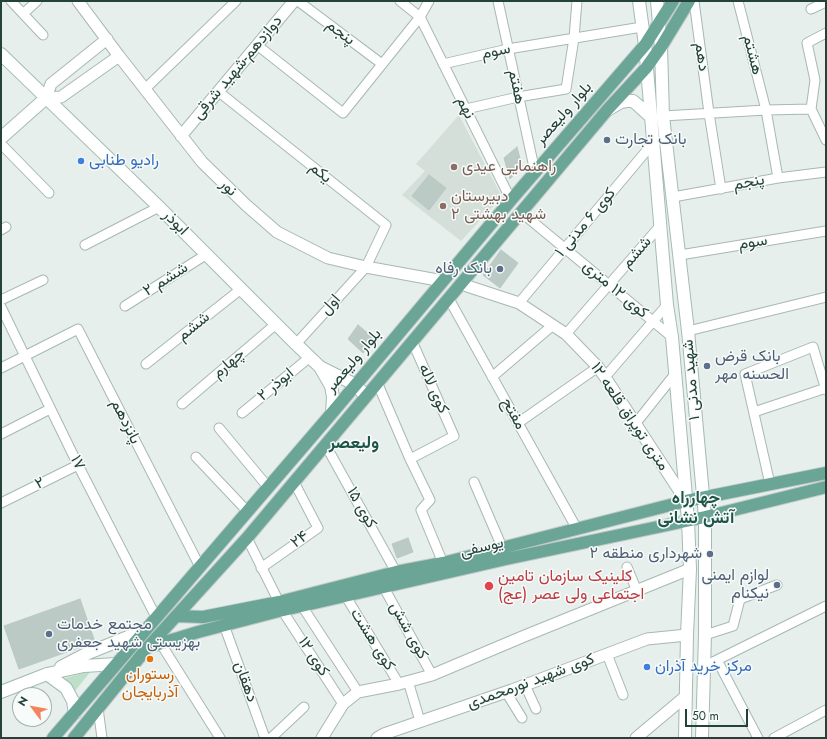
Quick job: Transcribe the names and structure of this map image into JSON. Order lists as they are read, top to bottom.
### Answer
{
  "streets": {
    "main road": [
      "بلوار ولیعصر",
      "ابوذر",
      "شهید مدنی ۱",
      "یوسفی"
    ],
    "street": [
      "پنجم",
      "سوم",
      "هشتم",
      "دهم",
      "دوازدهم-شهید شرقی",
      "هفتم",
      "نهم",
      "یکم",
      "نور",
      "کوی ۶ مدنی ۱",
      "ششم",
      "ششم ۲",
      "کوی ۱۲ متری",
      "اول",
      "چهارم",
      "۲ ابوذر",
      "کوی لاله",
      "مفتح",
      "۱۲ متری توپراق قلعه",
      "پانزدهم",
      "۱۷",
      "۲",
      "کوی ۱۵",
      "۲۴",
      "کوی شش",
      "کوی هشت",
      "کوی ۱۲",
      "دهقان",
      "کوی شهید نورمحمدی"
    ]
  },
  "crossings": [
    ["پنجم", "هشتم"],
    ["پنجم", "دهم"],
    ["پنجم", "شهید مدنی ۱"],
    ["سوم", "هفتم"],
    ["سوم", "نهم"],
    ["سوم", "شهید مدنی ۱"],
    ["دوازدهم-شهید شرقی", "یکم"],
    ["دوازدهم-شهید شرقی", "نور"],
    ["هفتم", "بلوار ولیعصر"],
    ["نهم", "بلوار ولیعصر"],
    ["بلوار ولیعصر", "نور"],
    ["بلوار ولیعصر", "ابوذر"],
    ["بلوار ولیعصر", "کوی ۱۲ متری"],
    ["بلوار ولیعصر", "شهید مدنی ۱"],
    ["بلوار ولیعصر", "کوی لاله"],
    ["بلوار ولیعصر", "مفتح"],
    ["بلوار ولیعصر", "۱۲ متری توپراق قلعه"],
    ["بلوار ولیعصر", "پانزدهم"],
    ["بلوار ولیعصر", "۱۷"],
    ["بلوار ولیعصر", "کوی ۱۵"],
    ["بلوار ولیعصر", "۲۴"],
    ["بلوار ولیعصر", "یوسفی"],
    ["بلوار ولیعصر", "کوی ۱۲"],
    ["یکم", "نور"],
    ["یکم", "اول"],
    ["نور", "اول"],
    ["ابوذر", "ششم"],
    ["ابوذر", "ششم ۲"],
    ["ابوذر", "اول"],
    ["ابوذر", "چهارم"],
    ["ابوذر", "۲ ابوذر"],
    ["کوی ۶ مدنی ۱", "کوی ۱۲ متری"],
    ["کوی ۶ مدنی ۱", "شهید مدنی ۱"],
    ["کوی ۶ مدنی ۱", "۱۲ متری توپراق قلعه"],
    ["ششم", "کوی ۱۲ متری"],
    ["ششم", "شهید مدنی ۱"],
    ["ششم", "۱۲ متری توپراق قلعه"],
    ["کوی ۱۲ متری", "شهید مدنی ۱"],
    ["شهید مدنی ۱", "۱۲ متری توپراق قلعه"],
    ["شهید مدنی ۱", "یوسفی"],
    ["شهید مدنی ۱", "کوی شهید نورمحمدی"],
    ["مفتح", "یوسفی"],
    ["۱۲ متری توپراق قلعه", "یوسفی"],
    ["پانزدهم", "۱۷"],
    ["۱۷", "۲"],
    ["کوی ۱۵", "یوسفی"],
    ["۲۴", "کوی ۱۲"],
    ["یوسفی", "کوی شش"],
    ["یوسفی", "کوی هشت"],
    ["یوسفی", "کوی ۱۲"],
    ["یوسفی", "دهقان"],
    ["کوی هشت", "کوی شهید نورمحمدی"]
  ],
  "districts": ["ولیعصر", "چهارراه آتش نشانی"],
  "places": [
    "بانک تجارت",
    "رادیو طنابی",
    "راهنمایی عیدی",
    "دبیرستان شهید بهشتی ۲",
    "بانک رفاه",
    "بانک قرض الحسنه مهر",
    "شهرداری منطقه ۲",
    "لوازم ایمنی نیکنام",
    "کلینیک سازمان تامین اجتماعی ولی عصر (عج)",
    "مجتمع خدمات بهزیستی شهید جعفری",
    "رستوران آذربایجان",
    "مرکز خرید آذران"
  ],
  "scale_bar": "50 m",
  "north": "top left"
}
